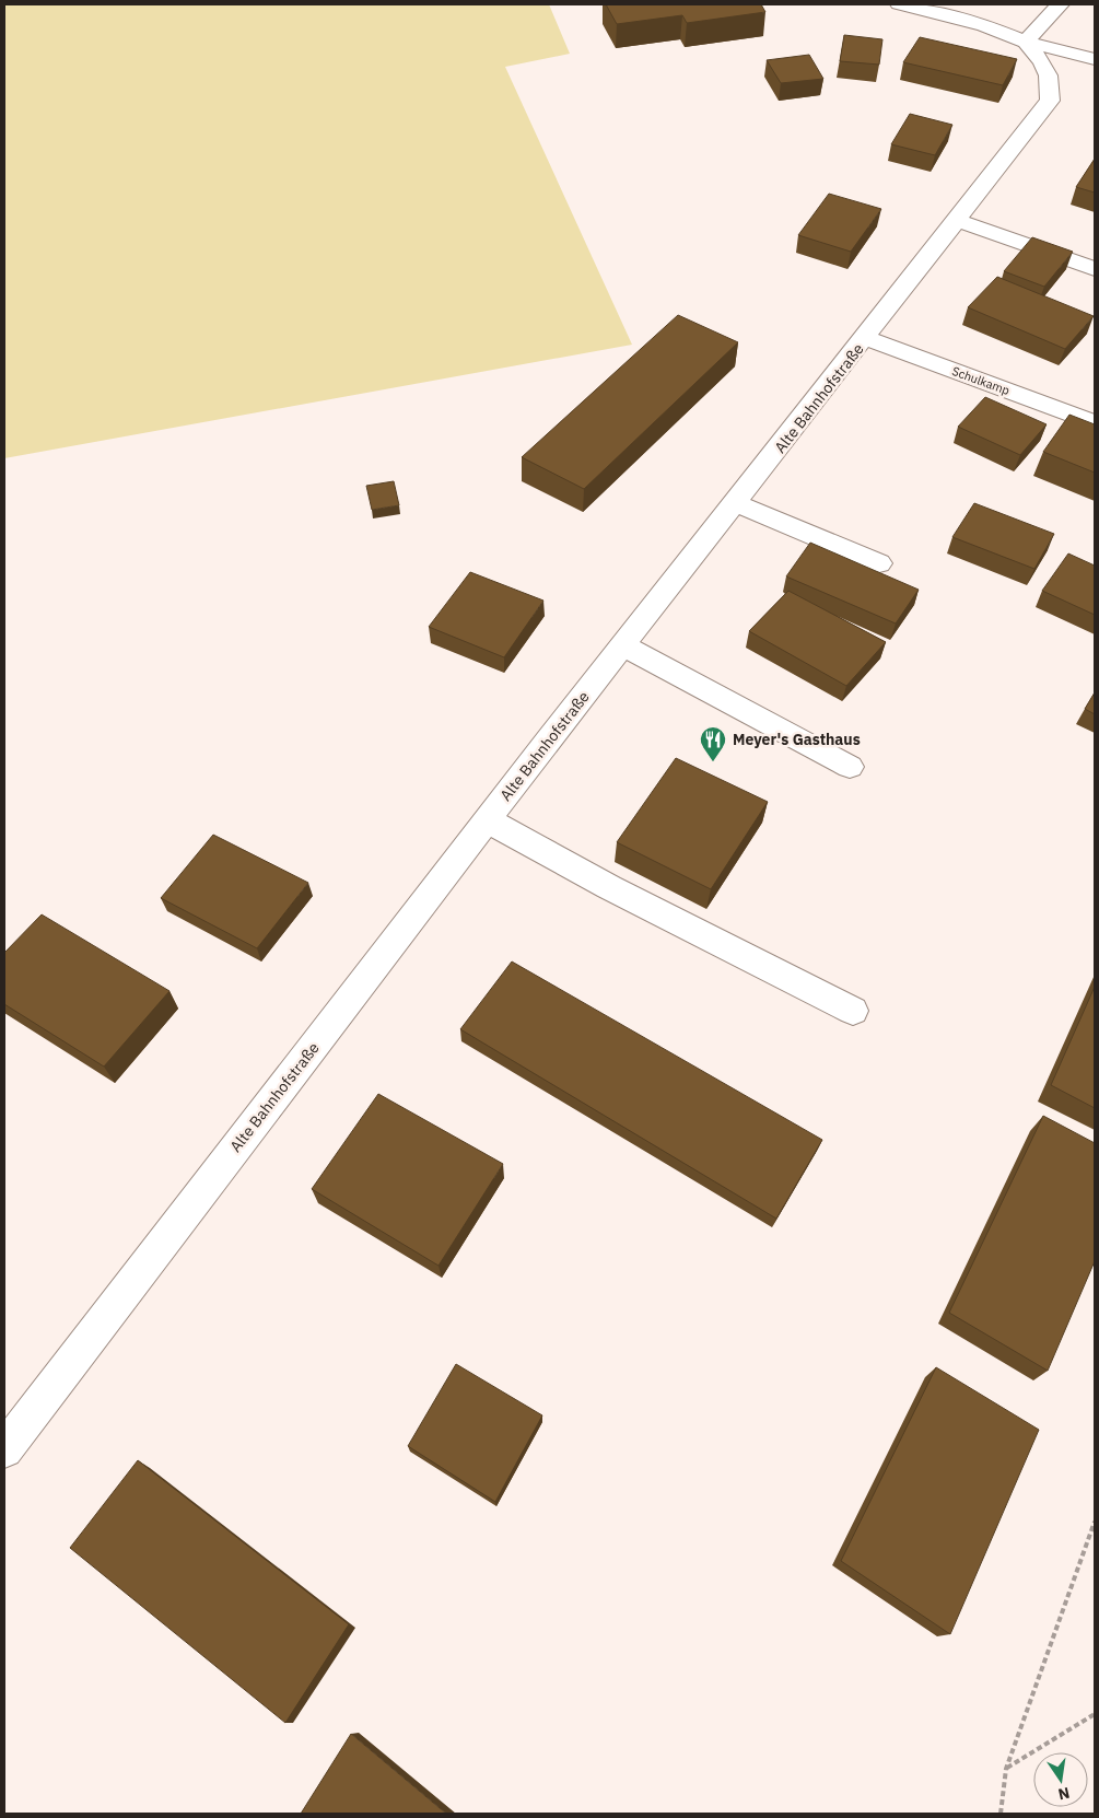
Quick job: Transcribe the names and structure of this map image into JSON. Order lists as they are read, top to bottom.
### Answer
{
  "streets": {
    "street": ["Schulkamp", "Alte Bahnhofstraße"]
  },
  "crossings": [
    ["Schulkamp", "Alte Bahnhofstraße"]
  ],
  "places": {
    "restaurant": ["Meyer's Gasthaus"]
  },
  "north": "bottom"
}
